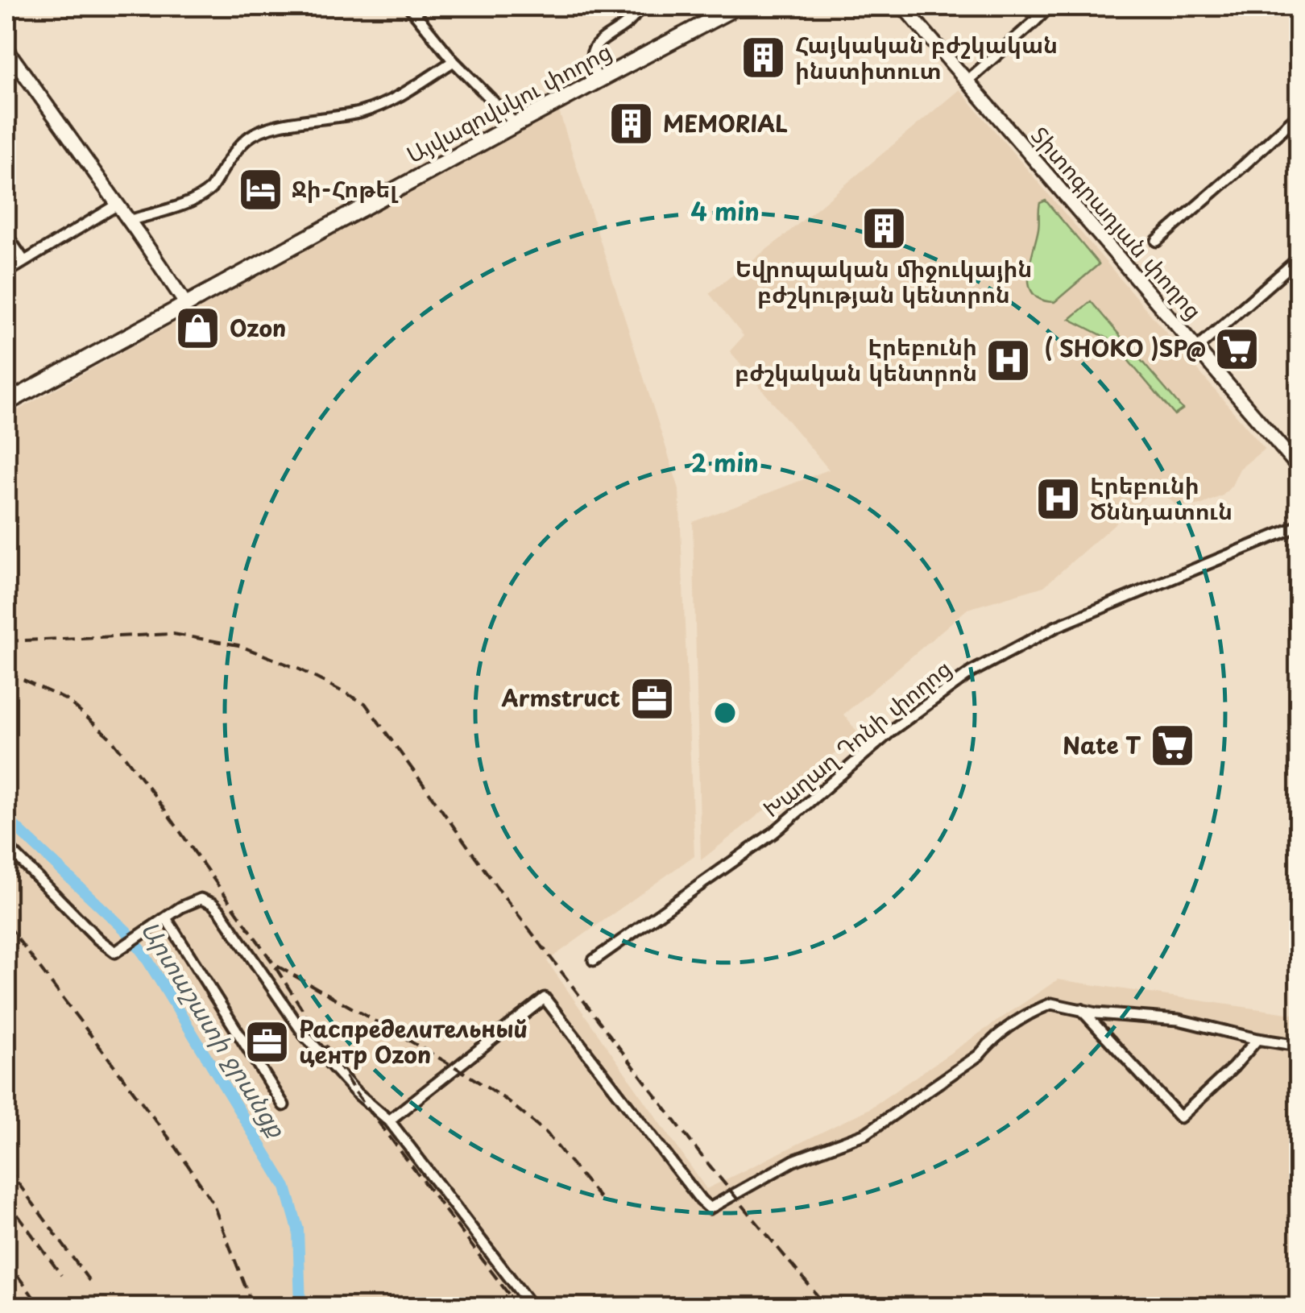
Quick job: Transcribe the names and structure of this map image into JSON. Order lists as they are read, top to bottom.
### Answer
{
  "streets": {
    "main road": ["Այվազովսկու փողոց"],
    "street": ["Տիտոգրադյան փողոց", "Խաղաղ Դոնի փողոց"]
  },
  "water": ["Արտաշատի ջրանցք"],
  "places": {
    "building": ["Հայկական բժշկական ինստիտուտ", "MEMORIAL", "Եվրոպական միջուկային բժշկության կենտրոն"],
    "hotel": ["Ջի-Հոթել"],
    "shop": ["Ozon"],
    "supermarket": ["( SHOKO )SP@", "Nate T"],
    "hospital": ["Էրեբունի բժշկական կենտրոն", "Էրեբունի Ծննդատուն"],
    "office": ["Armstruct", "Распределительный центр Ozon"]
  },
  "rings": ["4 min", "2 min"]
}
